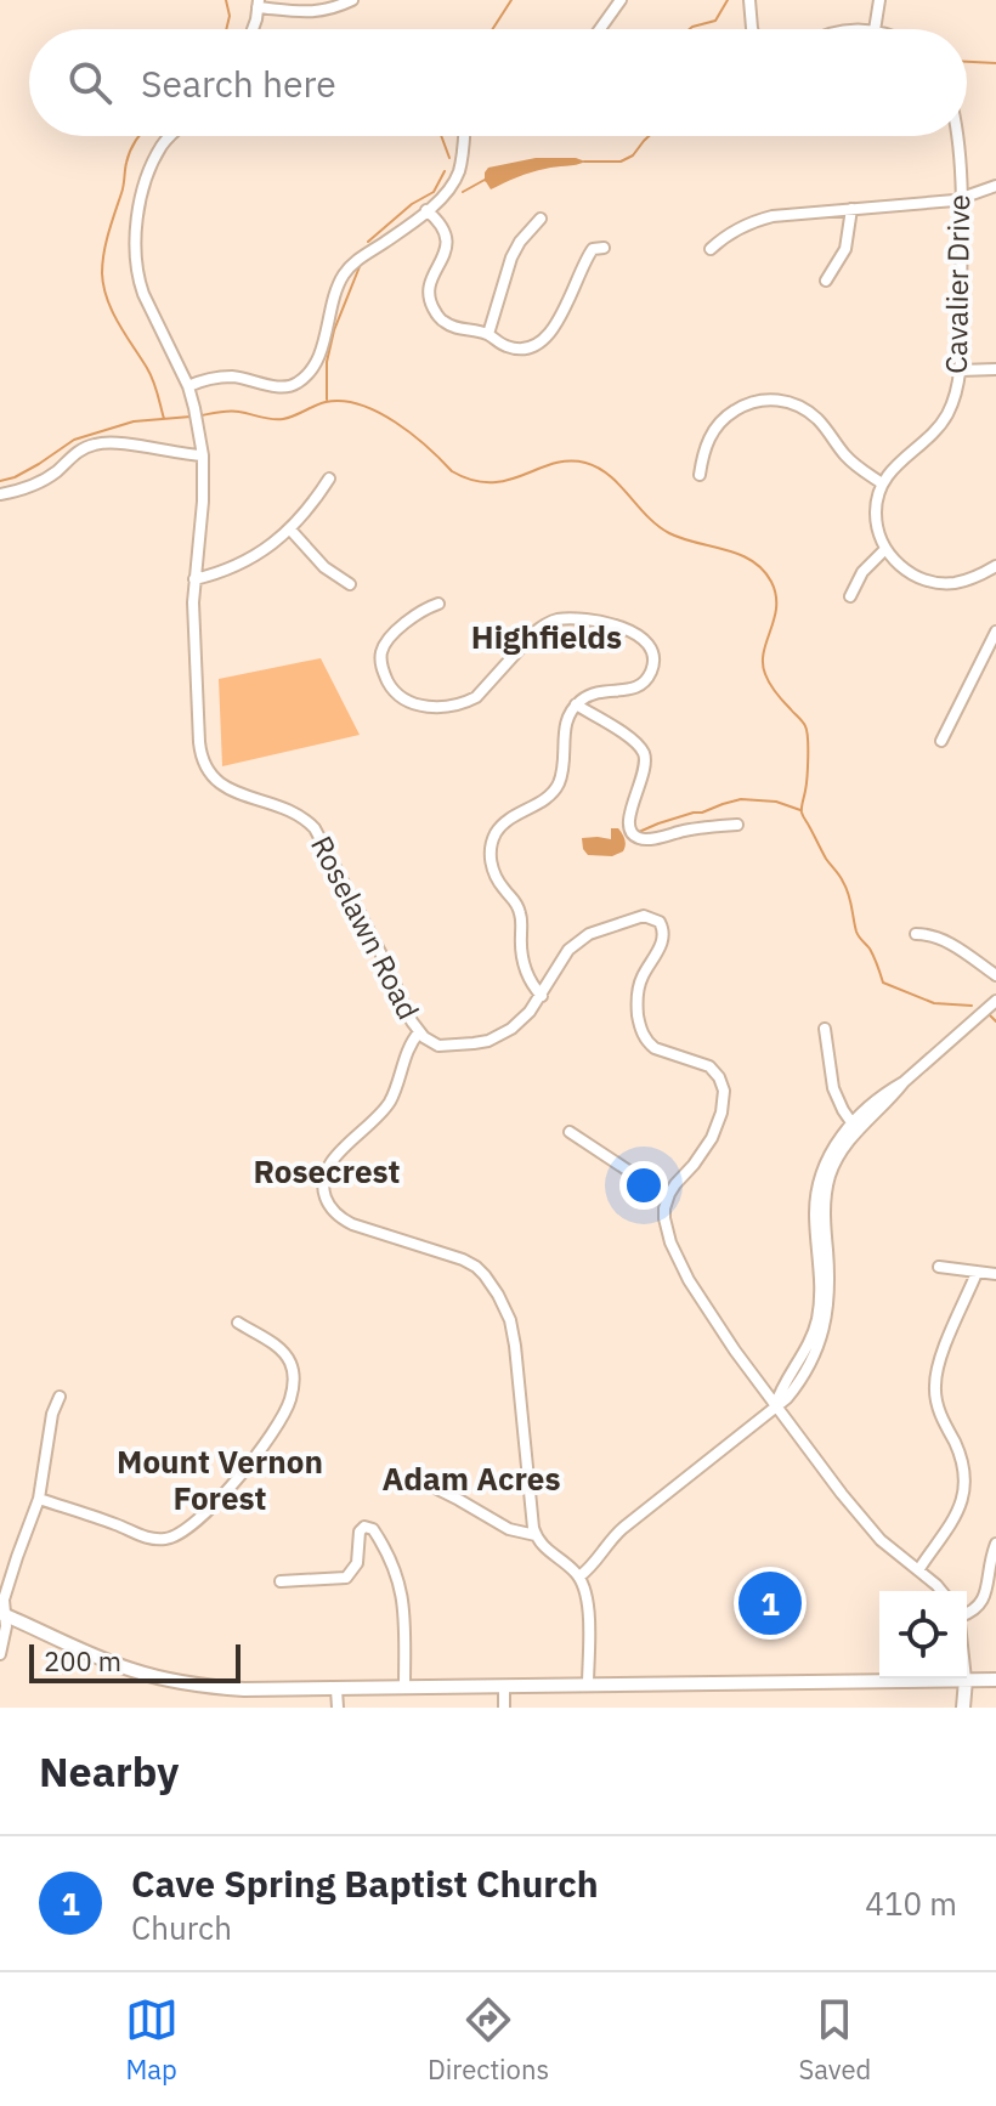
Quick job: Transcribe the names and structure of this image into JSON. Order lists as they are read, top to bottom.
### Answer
{
  "streets": {
    "street": ["Cavalier Drive", "Roselawn Road"]
  },
  "districts": [
    "Highfields",
    "Rosecrest",
    "Mount Vernon Forest",
    "Adam Acres"
  ],
  "scale_bar": "200 m",
  "page": {
    "search": "Search here",
    "pins": "1",
    "scale": "200 m",
    "heading": "Nearby",
    "list": [
      {
        "mark": "1",
        "name": "Cave Spring Baptist Church",
        "note": "Church",
        "value": "410 m"
      }
    ],
    "nav": ["Map", "Directions", "Saved"]
  }
}
